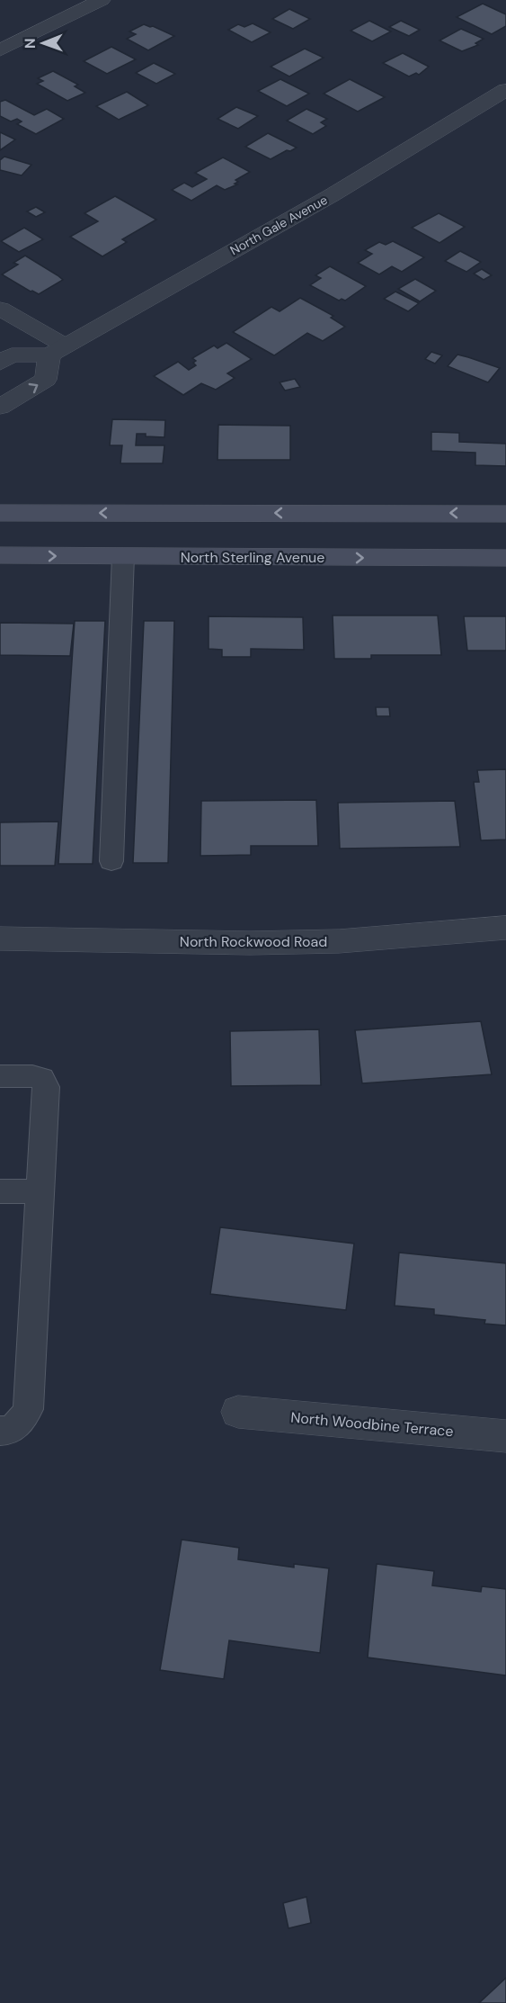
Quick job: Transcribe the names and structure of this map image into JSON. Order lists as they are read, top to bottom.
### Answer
{
  "streets": {
    "main road": ["North Sterling Avenue"],
    "street": ["North Gale Avenue", "North Rockwood Road", "North Woodbine Terrace"]
  },
  "north": "left"
}
